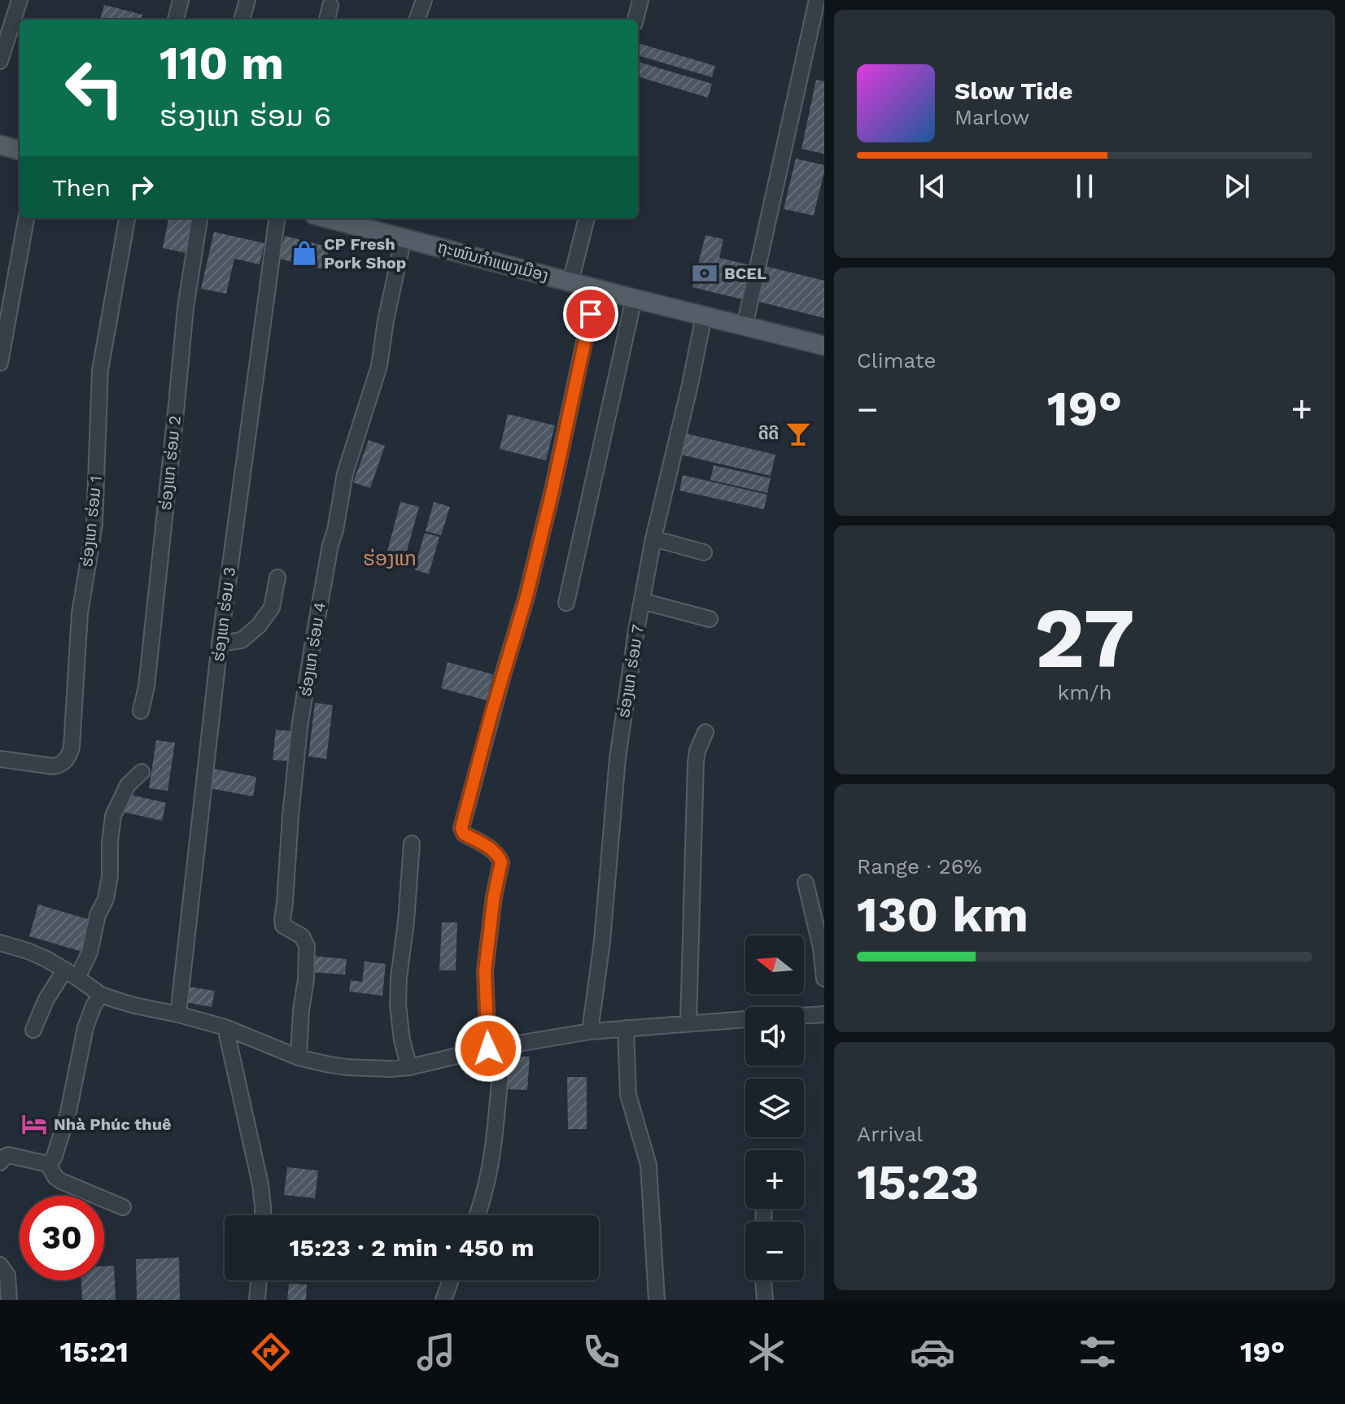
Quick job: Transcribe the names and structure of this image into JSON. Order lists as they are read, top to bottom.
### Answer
{
  "streets": {
    "main road": ["ຖະໜົນກຳແພງເມືອງ"],
    "street": [
      "ຮ່ອງແກ ຮ່ອມ 2",
      "ຮ່ອງແກ ຮ່ອມ 1",
      "ຮ່ອງແກ ຮ່ອມ 3",
      "ຮ່ອງແກ ຮ່ອມ 4",
      "ຮ່ອງແກ ຮ່ອມ 7"
    ]
  },
  "crossings": [
    ["ຖະໜົນກຳແພງເມືອງ", "ຮ່ອງແກ ຮ່ອມ 4"],
    ["ຖະໜົນກຳແພງເມືອງ", "ຮ່ອງແກ ຮ່ອມ 7"]
  ],
  "districts": ["ຮ່ອງແກ"],
  "places": {
    "shop": ["CP Fresh Pork Shop"],
    "bank": ["BCEL"],
    "bar": ["ດີດີ"],
    "hotel": ["Nhà Phúc thuê"]
  },
  "north": "left",
  "page": {
    "turn": ["110 m", "ຮ່ອງແກ ຮ່ອມ 6"],
    "song": ["Slow Tide", "Marlow"],
    "then": "Then",
    "tile": [
      "Climate",
      ["27", "km/h"],
      ["Range · 26%", "130 km"],
      ["Arrival", "15:23"]
    ],
    "heat": ["−", "19°", "+"],
    "map_buttons": ["+", "−"],
    "limit": "30",
    "trip": "15:23 · 2 min · 450 m",
    "tabs": ["15:21", "19°"]
  }
}
